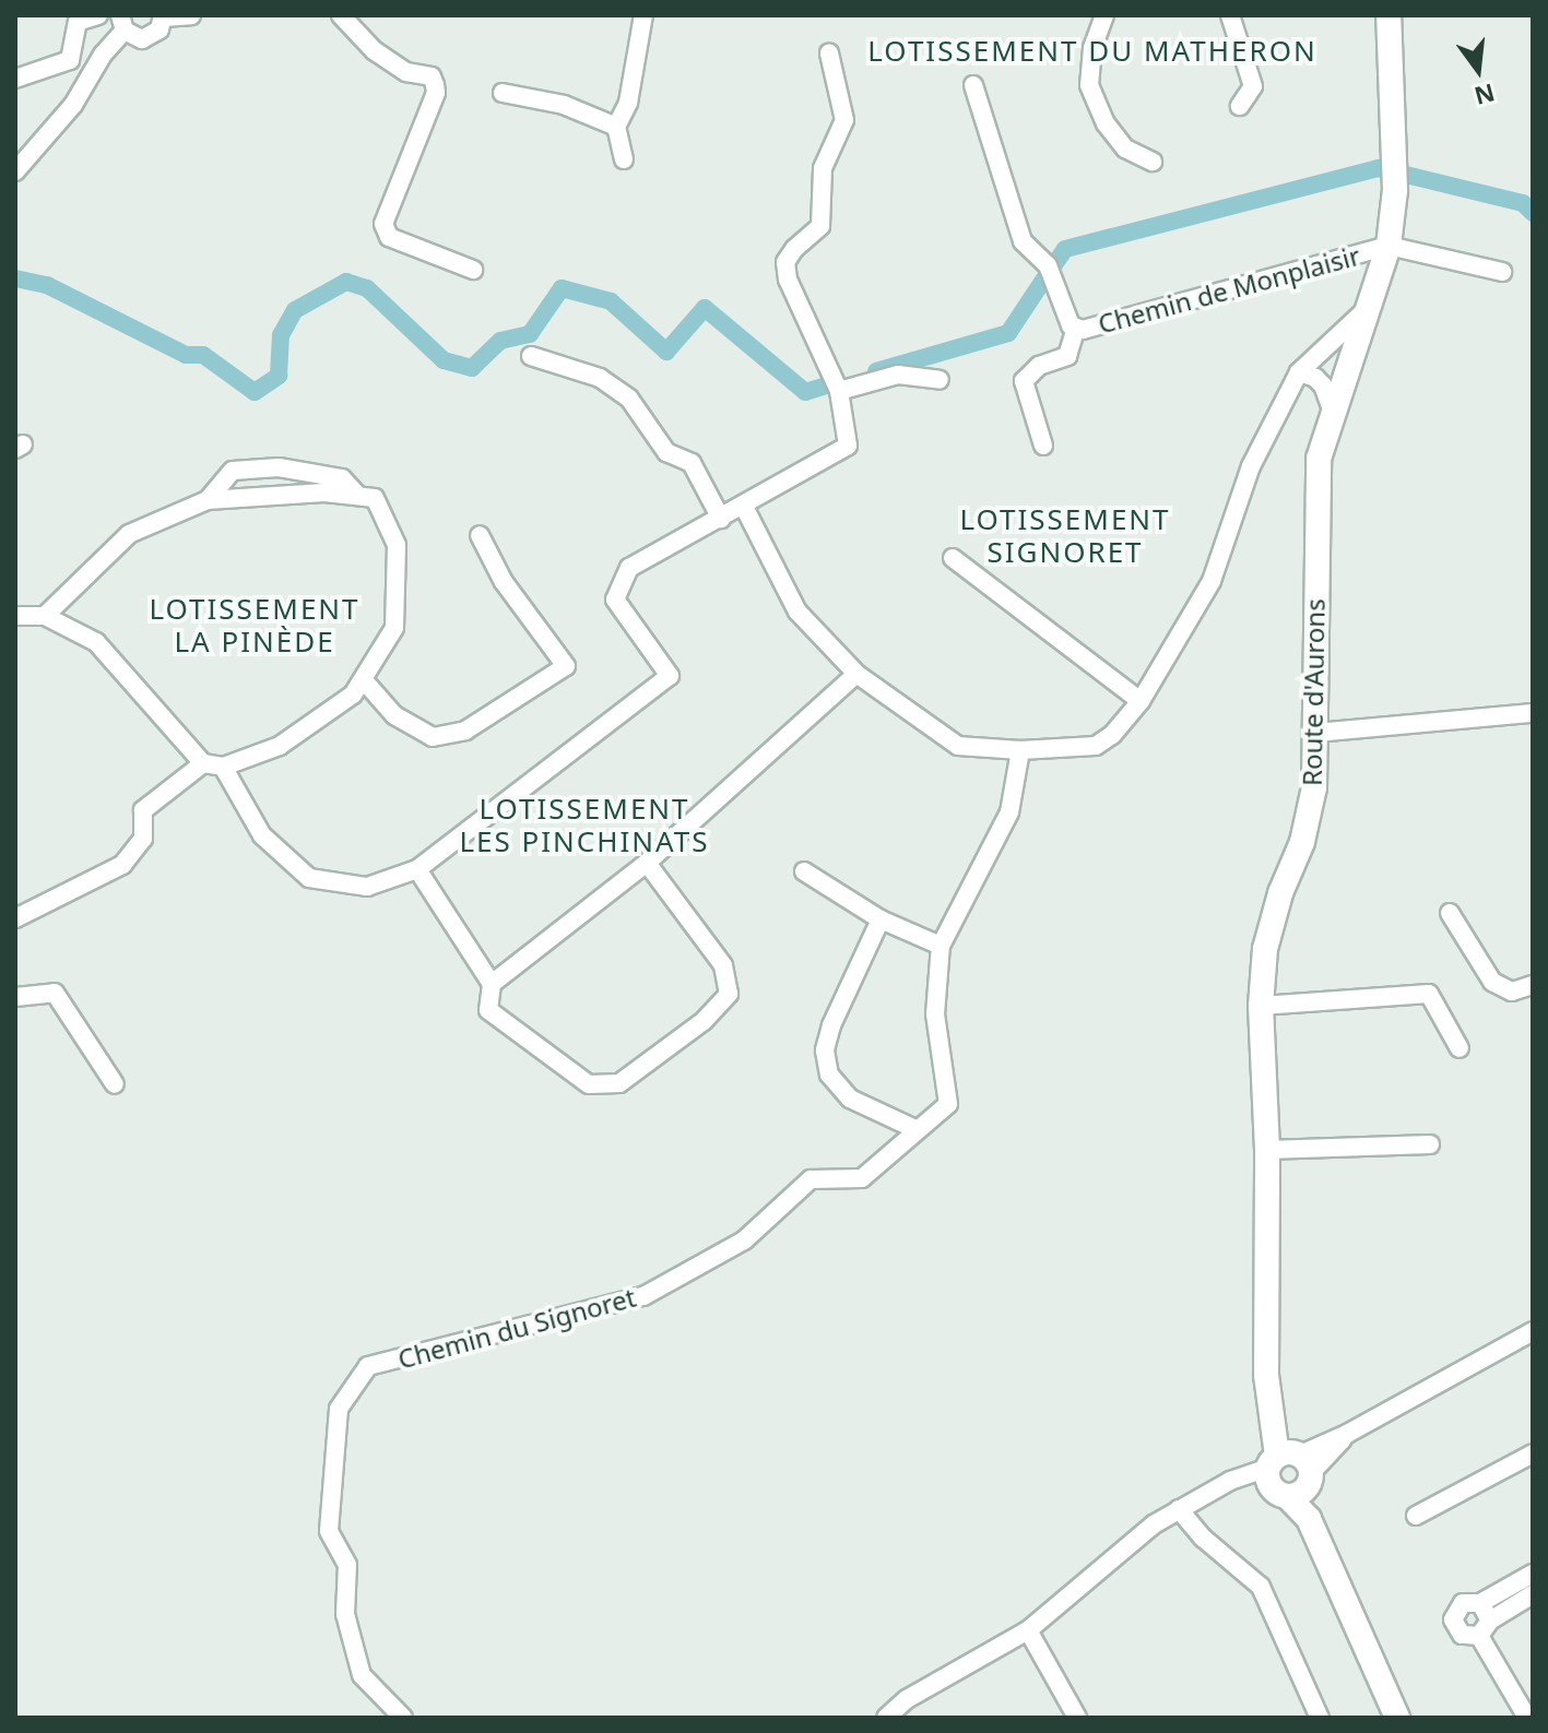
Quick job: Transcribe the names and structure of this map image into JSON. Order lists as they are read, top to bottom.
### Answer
{
  "streets": {
    "street": ["Chemin de Monplaisir", "Route d'Aurons", "Chemin du Signoret"]
  },
  "crossings": [
    ["Chemin de Monplaisir", "Route d'Aurons"]
  ],
  "districts": [
    "LOTISSEMENT DU MATHERON",
    "LOTISSEMENT SIGNORET",
    "LOTISSEMENT LA PINÈDE",
    "LOTISSEMENT LES PINCHINATS"
  ],
  "north": "bottom"
}
